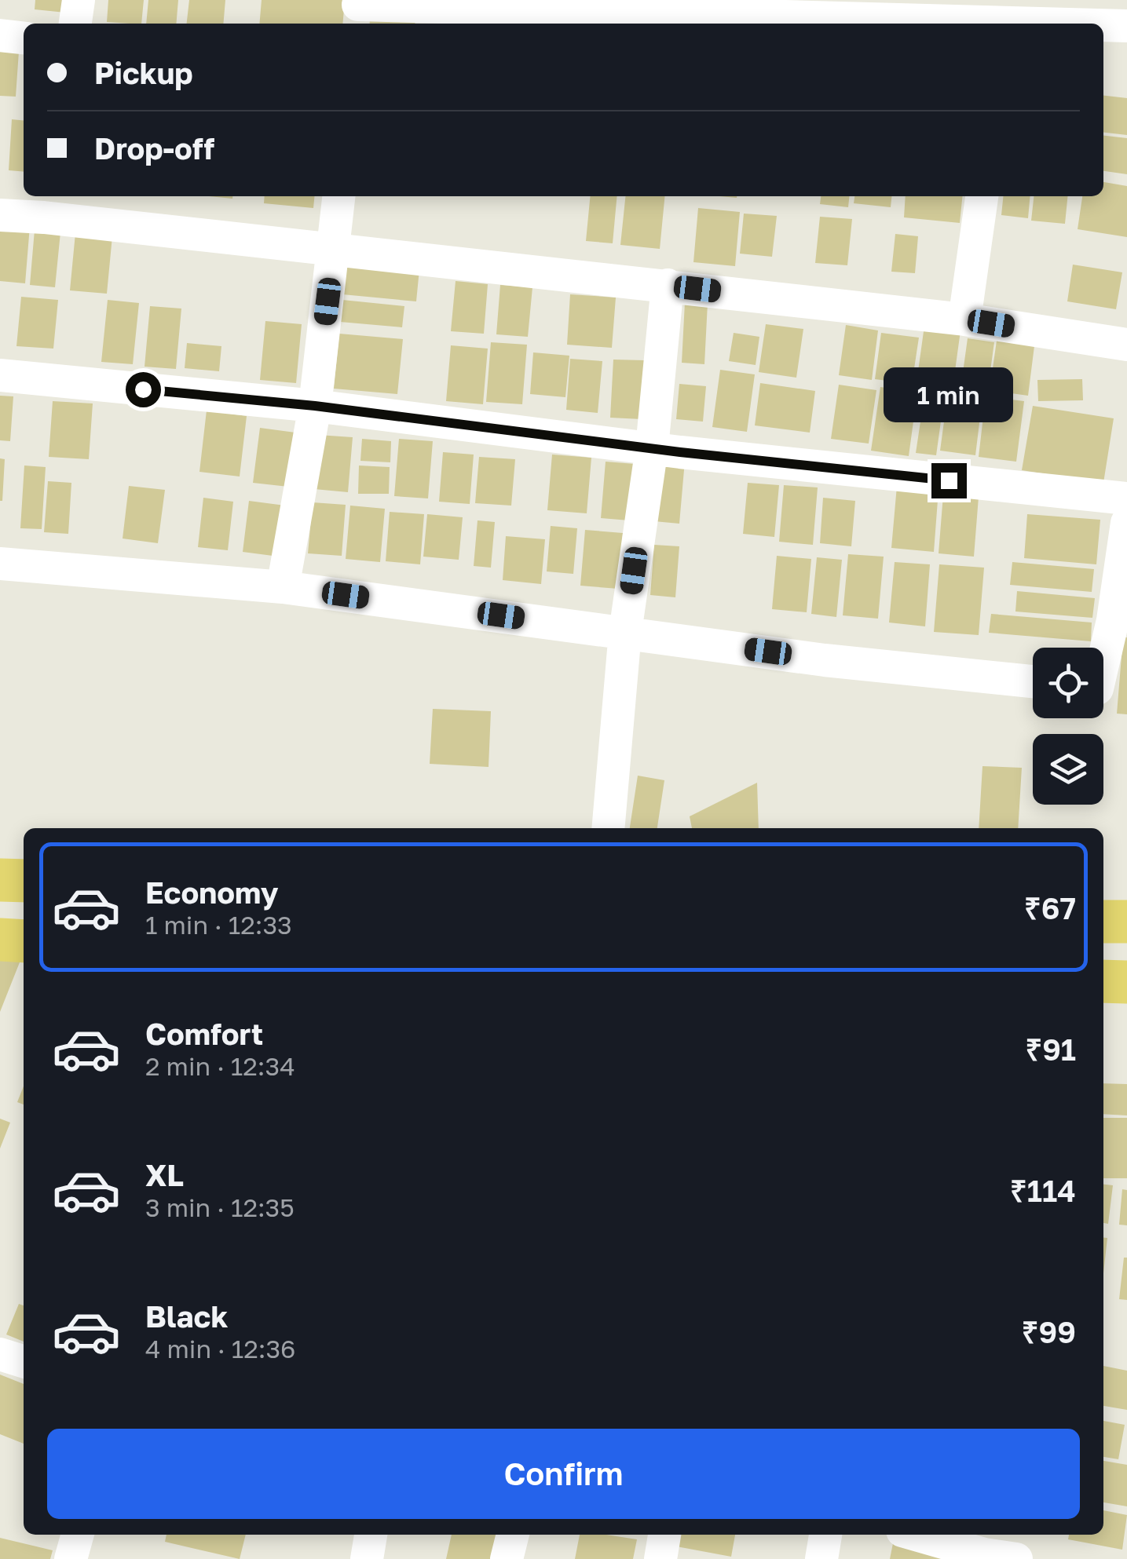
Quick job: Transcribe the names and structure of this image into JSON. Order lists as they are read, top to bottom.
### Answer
{
  "page": {
    "banner": ["Pickup", "Drop-off"],
    "bubble": "1 min",
    "list": [
      {
        "name": "Economy",
        "note": "1 min · 12:33",
        "value": "₹67"
      },
      {
        "name": "Comfort",
        "note": "2 min · 12:34",
        "value": "₹91"
      },
      {
        "name": "XL",
        "note": "3 min · 12:35",
        "value": "₹114"
      },
      {
        "name": "Black",
        "note": "4 min · 12:36",
        "value": "₹99"
      }
    ],
    "buttons": "Confirm"
  }
}
